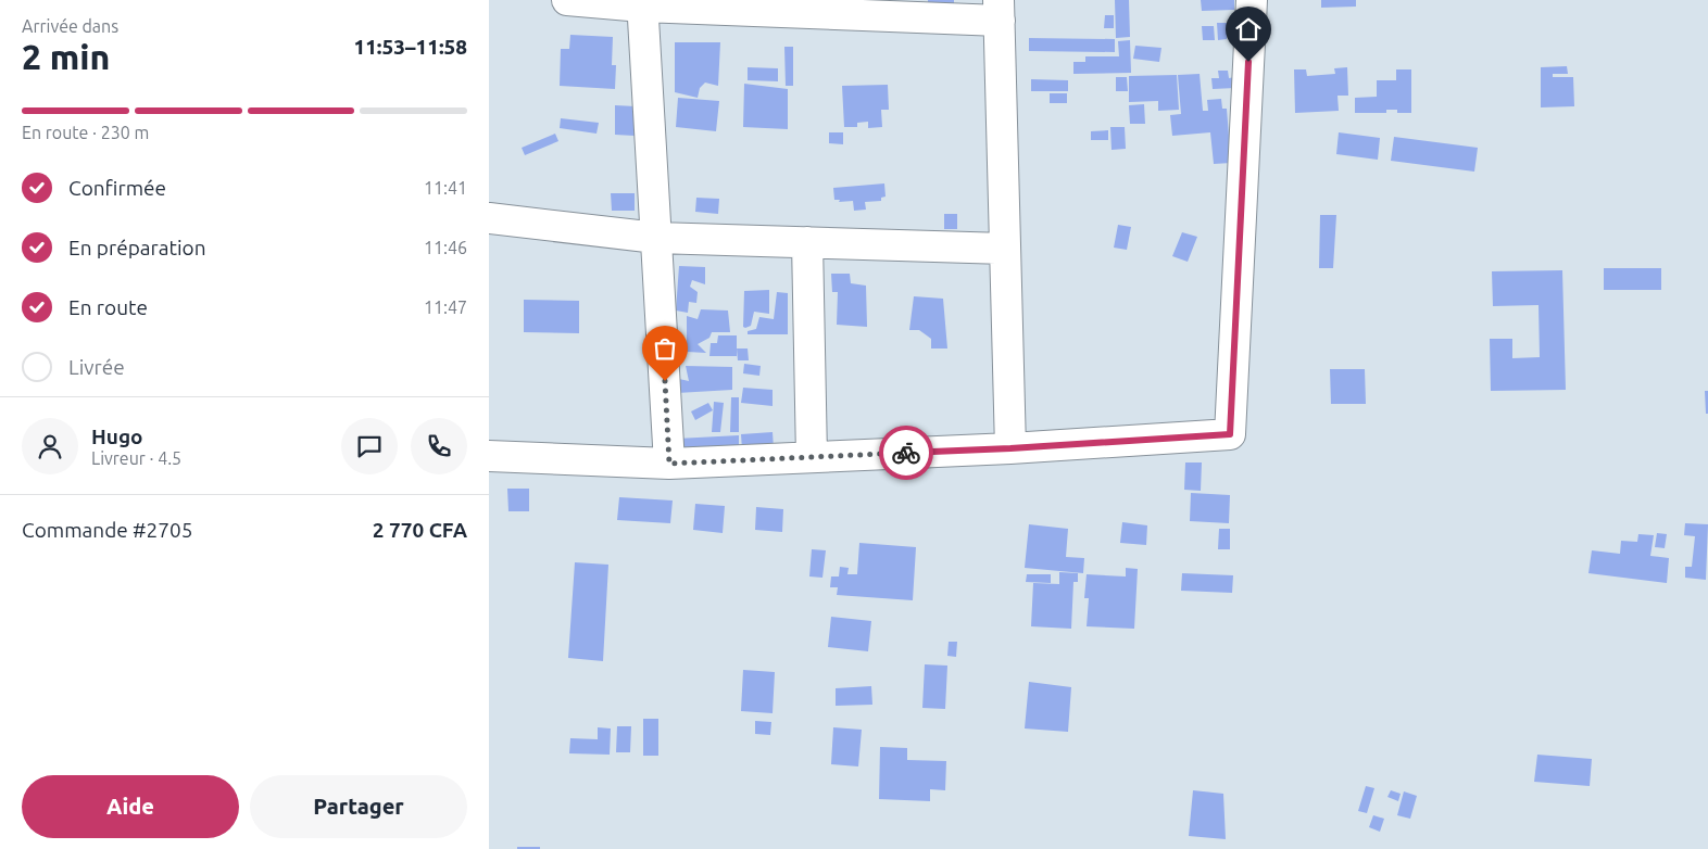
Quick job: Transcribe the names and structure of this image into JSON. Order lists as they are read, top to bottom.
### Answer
{
  "page": {
    "heading": ["2 min", "Arrivée dans", "11:53–11:58"],
    "panel": [
      "Hugo",
      "Livreur · 4.5",
      "Commande #2705",
      "2 770 CFA"
    ],
    "bar": "En route · 230 m",
    "list": [
      ["Confirmée", "11:41"],
      ["En préparation", "11:46"],
      ["En route", "11:47"],
      "Livrée"
    ],
    "buttons": ["Aide", "Partager"]
  }
}
